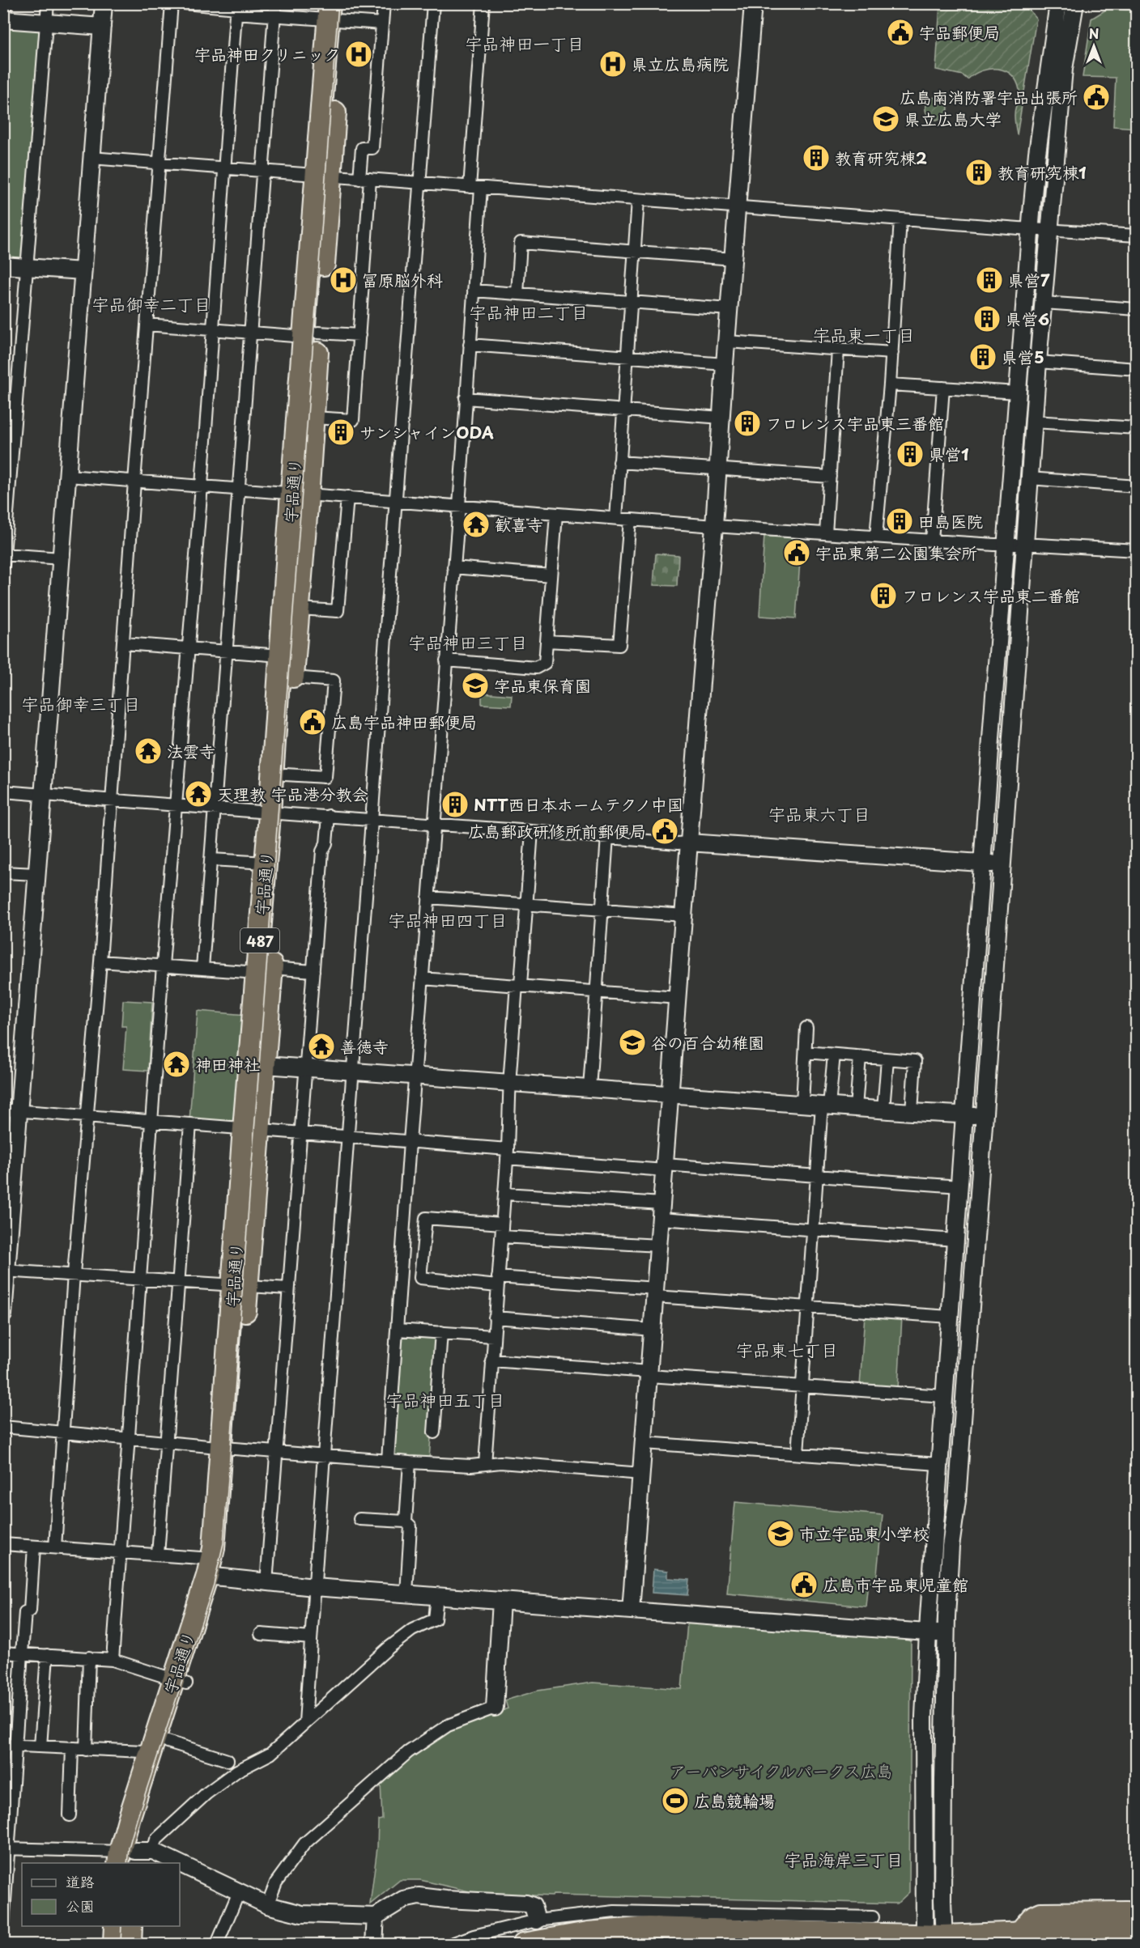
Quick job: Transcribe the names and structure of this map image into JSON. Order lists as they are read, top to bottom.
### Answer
{
  "streets": {
    "highway": ["宇品通り", "487"]
  },
  "districts": [
    "宇品神田一丁目",
    "宇品御幸二丁目",
    "宇品神田二丁目",
    "宇品東一丁目",
    "宇品神田三丁目",
    "宇品御幸三丁目",
    "宇品東六丁目",
    "宇品神田四丁目",
    "宇品東七丁目",
    "宇品神田五丁目",
    "宇品海岸三丁目"
  ],
  "parks": ["アーバンサイクルパークス広島"],
  "places": {
    "public building": [
      "宇品郵便局",
      "広島南消防署宇品出張所",
      "宇品東第二公園集会所",
      "広島宇品神田郵便局",
      "広島郵政研修所前郵便局",
      "広島市宇品東児童館"
    ],
    "hospital": ["宇品神田クリニック", "県立広島病院", "冨原脳外科"],
    "school or university": [
      "県立広島大学",
      "字品東保育園",
      "谷の百合幼稚園",
      "市立宇品東小学校"
    ],
    "building": [
      "教育研究棟2",
      "教育研究棟1",
      "県営7",
      "県営6",
      "県営5",
      "フロレンス宇品東三番館",
      "サンシャインODA",
      "県営1",
      "田島医院",
      "フロレンス宇品東二番館",
      "NTT西日本ホームテクノ中国"
    ],
    "temple": [
      "歓喜寺",
      "法雲寺",
      "天理教 宇品港分教会",
      "善徳寺",
      "神田神社"
    ],
    "sports": ["広島競輪場"]
  },
  "legend": ["道路", "公園"],
  "north": "top"
}
